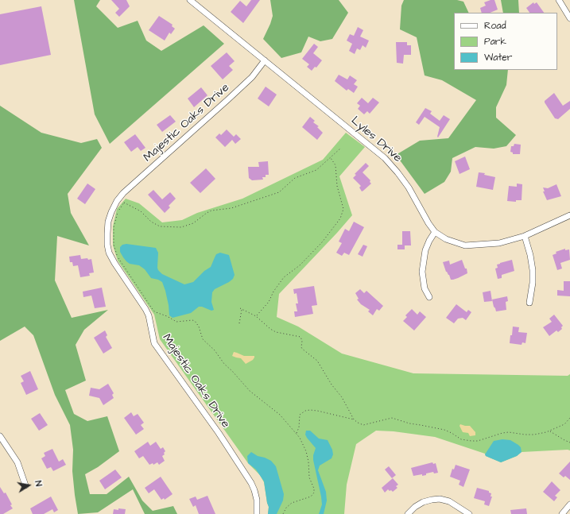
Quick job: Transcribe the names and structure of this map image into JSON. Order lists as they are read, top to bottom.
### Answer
{
  "streets": {
    "street": ["Majestic Oaks Drive", "Lyles Drive"]
  },
  "crossings": [
    ["Majestic Oaks Drive", "Lyles Drive"]
  ],
  "legend": ["Road", "Park", "Water"],
  "north": "right"
}
